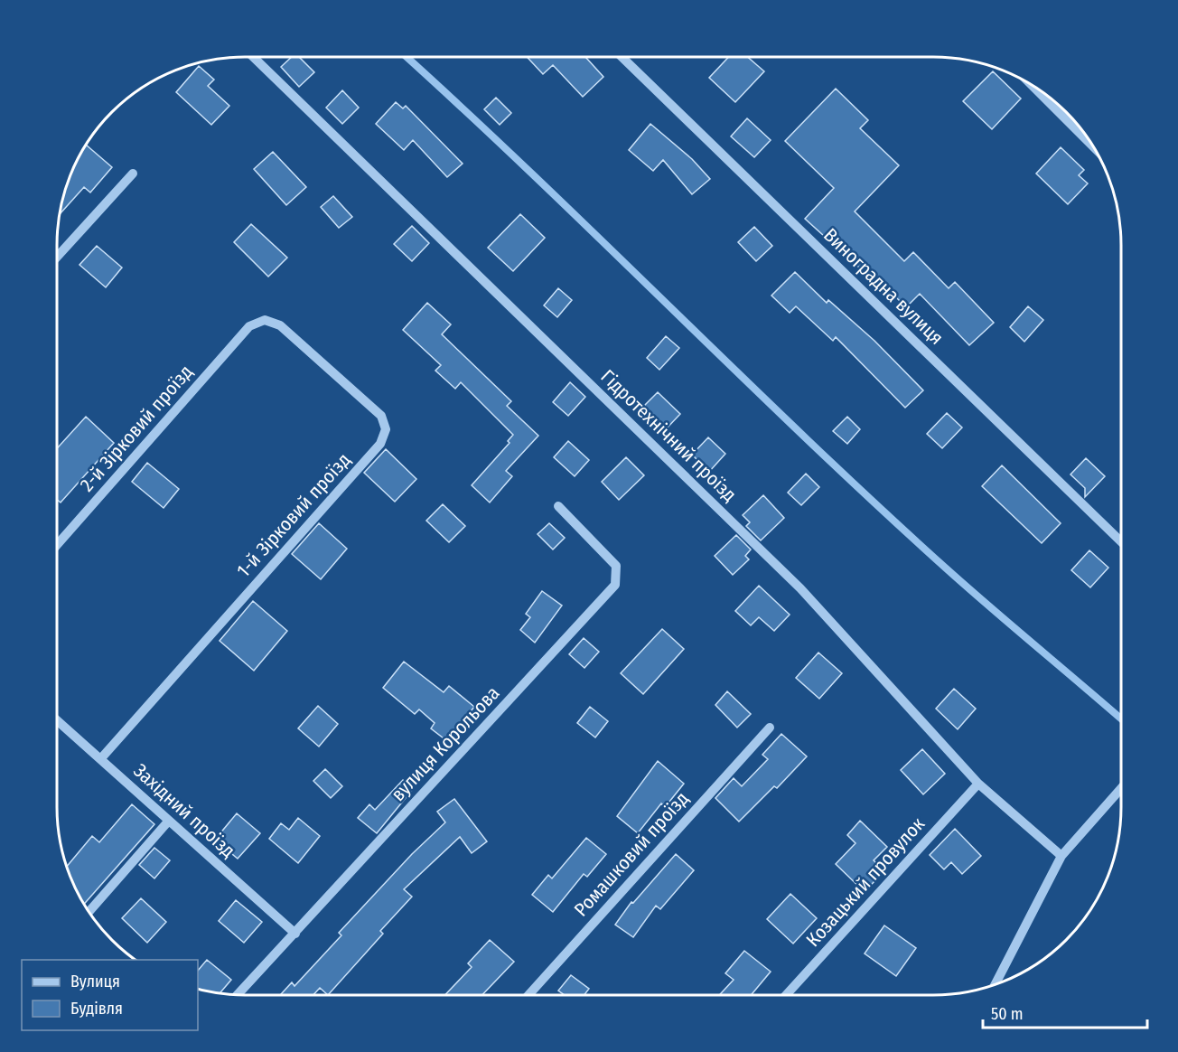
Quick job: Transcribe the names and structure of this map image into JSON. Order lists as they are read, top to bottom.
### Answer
{
  "streets": {
    "street": [
      "Виноградна вулиця",
      "2-й Зірковий проїзд",
      "Гідротехнічний проїзд",
      "1-й Зірковий проїзд",
      "вулиця Корольова",
      "Західний проїзд",
      "Ромашковий проїзд",
      "Козацький провулок"
    ]
  },
  "crossings": [
    ["2-й Зірковий проїзд", "1-й Зірковий проїзд"],
    ["Гідротехнічний проїзд", "Козацький провулок"],
    ["1-й Зірковий проїзд", "Західний проїзд"],
    ["вулиця Корольова", "Західний проїзд"]
  ],
  "legend": ["Вулиця", "Будівля"],
  "scale_bar": "50 m"
}
